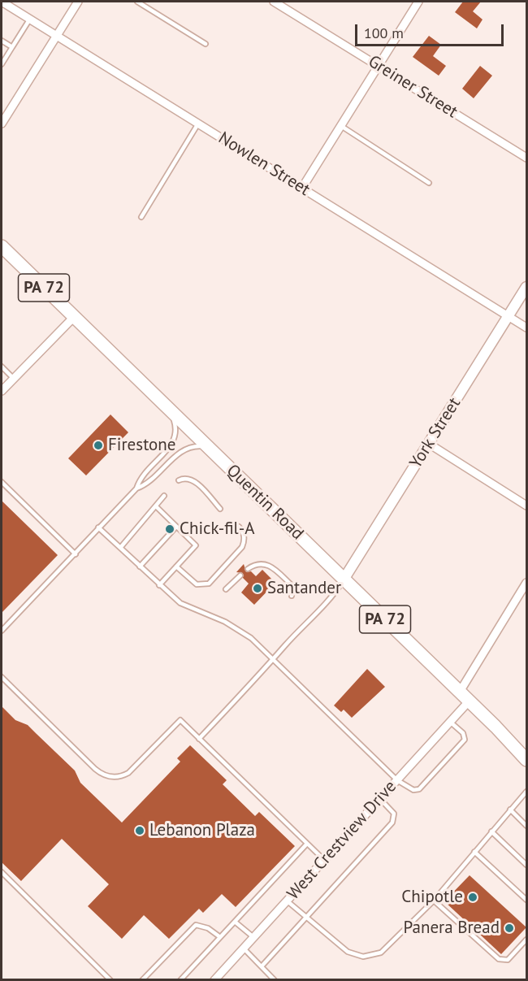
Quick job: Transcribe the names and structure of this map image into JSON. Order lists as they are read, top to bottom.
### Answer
{
  "streets": {
    "highway": ["PA 72", "Quentin Road"],
    "street": [
      "Greiner Street",
      "Nowlen Street",
      "York Street",
      "West Crestview Drive"
    ]
  },
  "crossings": [
    ["Nowlen Street", "York Street"],
    ["York Street", "Quentin Road"],
    ["Quentin Road", "West Crestview Drive"]
  ],
  "places": [
    "Firestone",
    "Chick-fil-A",
    "Santander",
    "Lebanon Plaza",
    "Chipotle",
    "Panera Bread"
  ],
  "scale_bar": "100 m"
}
